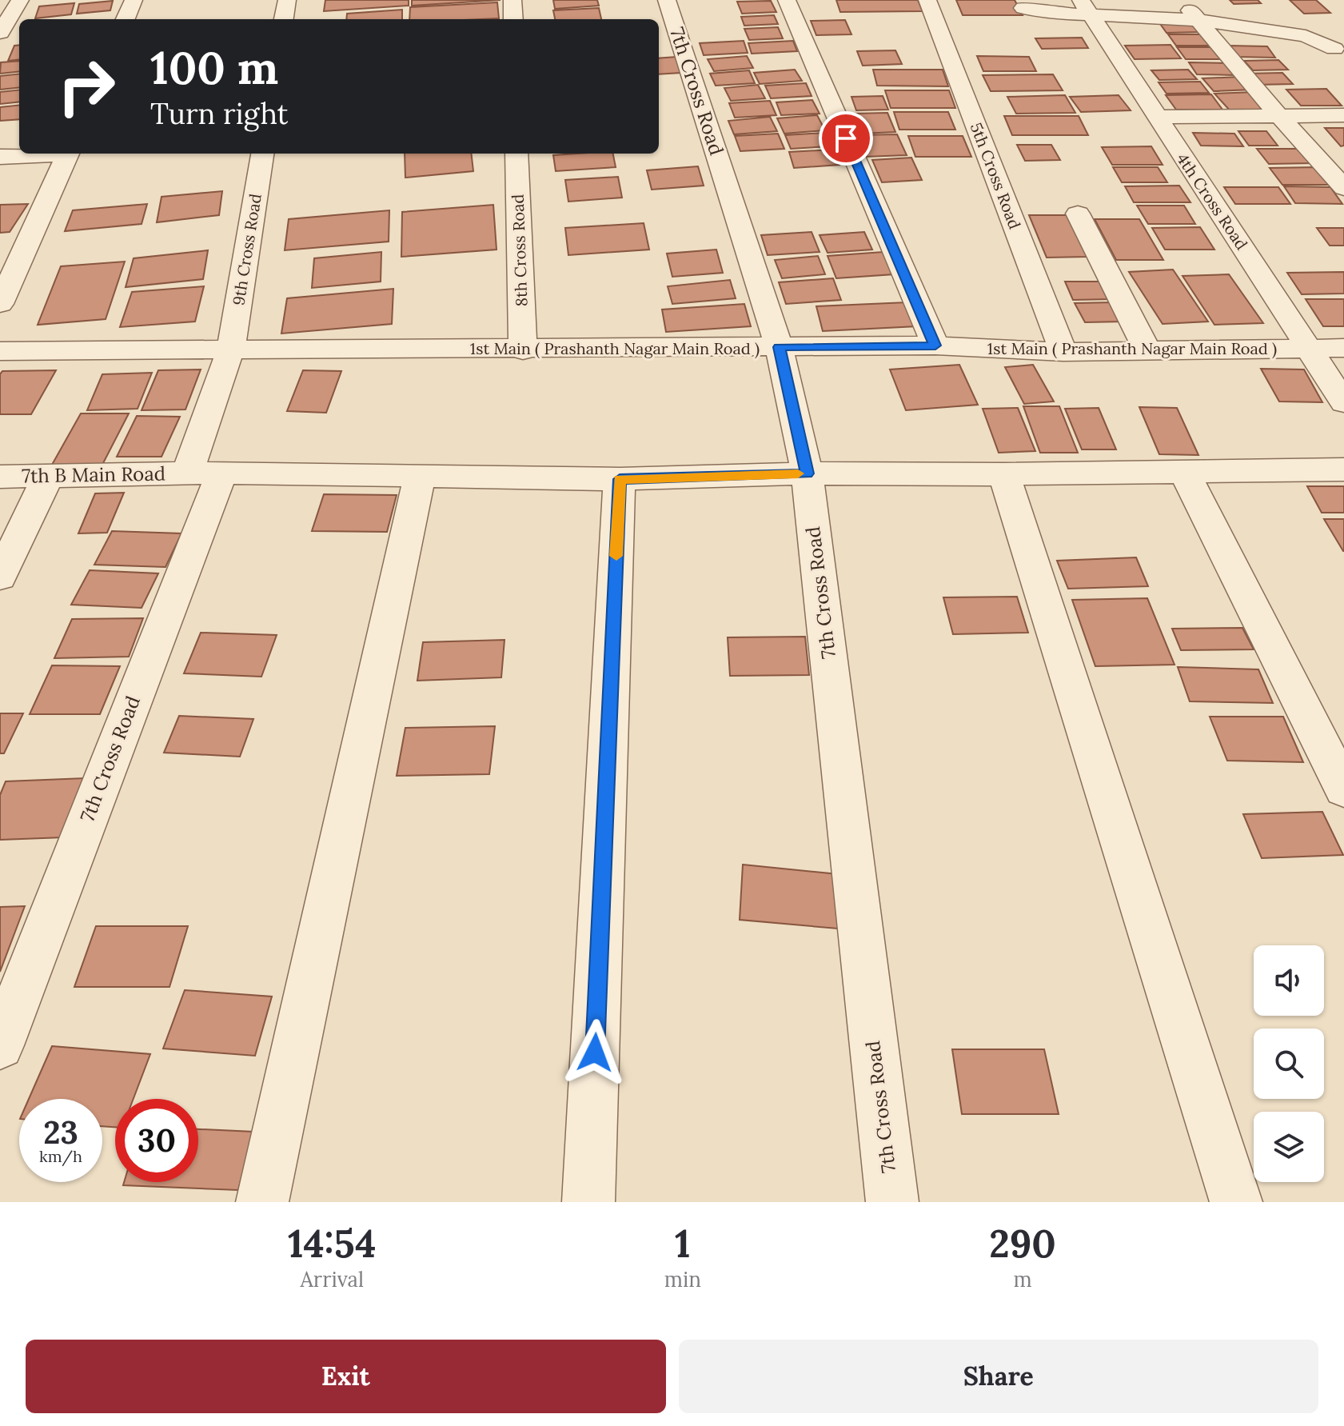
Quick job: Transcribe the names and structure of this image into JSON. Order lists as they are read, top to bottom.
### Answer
{
  "streets": {
    "street": [
      "7th Cross Road",
      "5th Cross Road",
      "4th Cross Road",
      "9th Cross Road",
      "8th Cross Road",
      "1st Main ( Prashanth Nagar Main Road )",
      "7th B Main Road"
    ]
  },
  "crossings": [
    ["7th Cross Road", "9th Cross Road"],
    ["7th Cross Road", "1st Main ( Prashanth Nagar Main Road )"],
    ["7th Cross Road", "7th B Main Road"],
    ["5th Cross Road", "1st Main ( Prashanth Nagar Main Road )"],
    ["4th Cross Road", "1st Main ( Prashanth Nagar Main Road )"],
    ["9th Cross Road", "1st Main ( Prashanth Nagar Main Road )"],
    ["9th Cross Road", "7th B Main Road"],
    ["8th Cross Road", "1st Main ( Prashanth Nagar Main Road )"]
  ],
  "page": {
    "turn": ["100 m", "Turn right"],
    "speed": "23 km/h",
    "limit": "30",
    "eta": [
      "14:54",
      "Arrival",
      "1",
      "min",
      "290",
      "m"
    ],
    "buttons": ["Exit", "Share"]
  }
}
